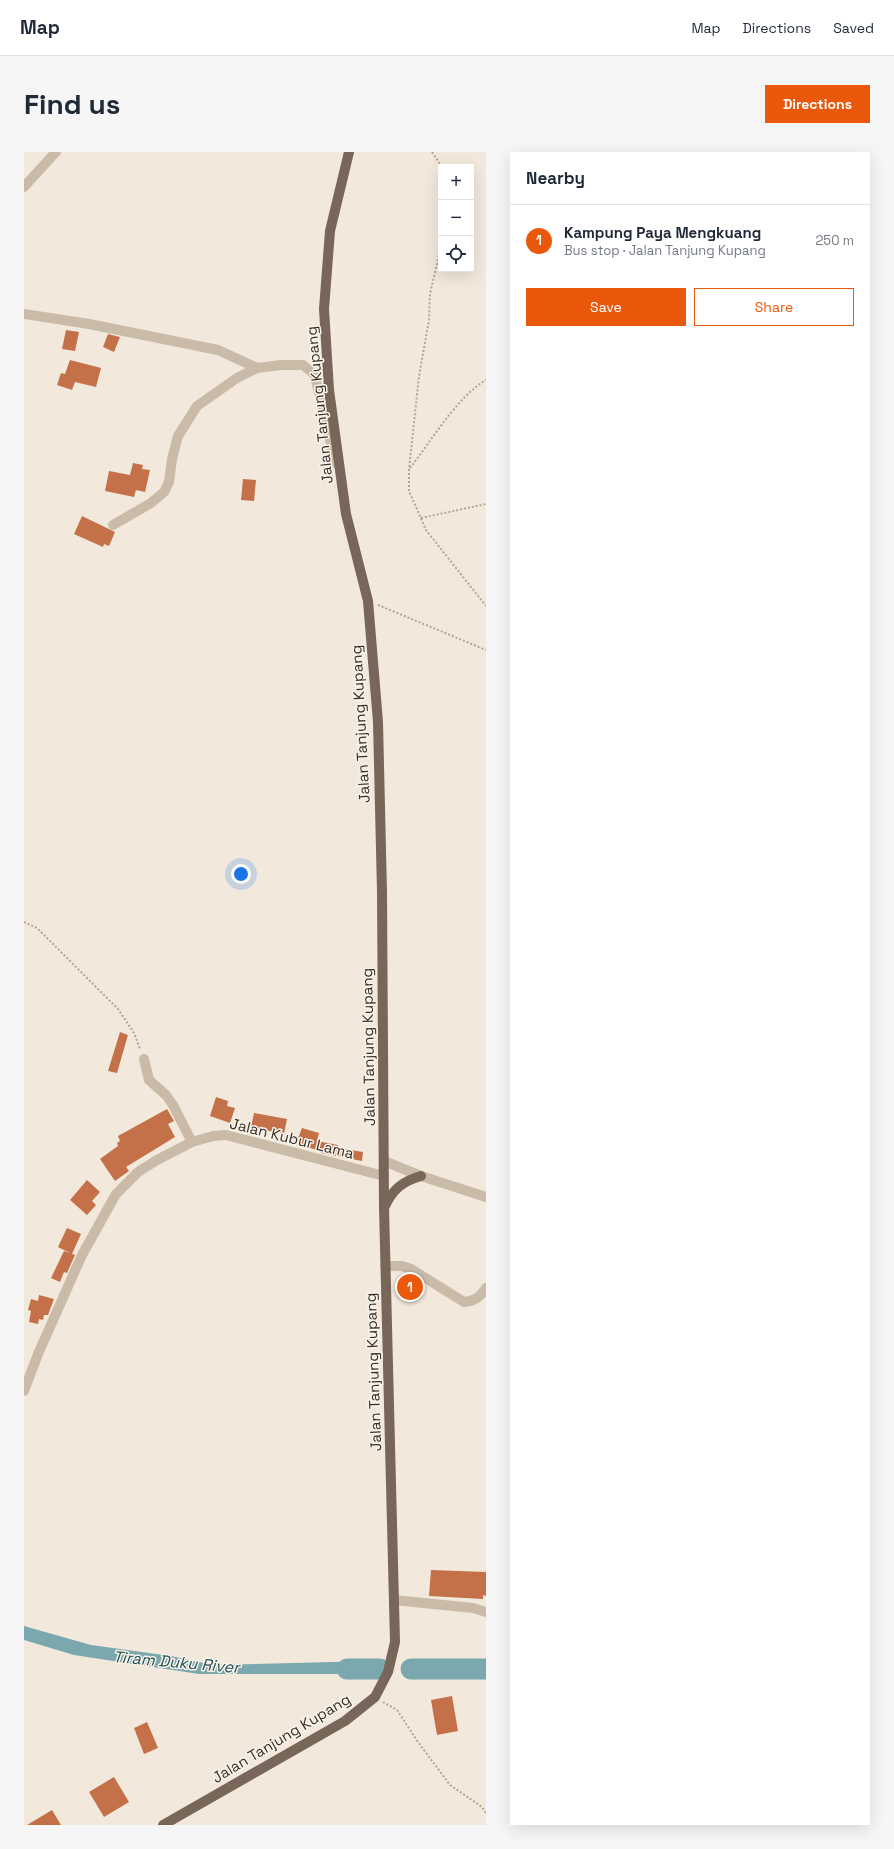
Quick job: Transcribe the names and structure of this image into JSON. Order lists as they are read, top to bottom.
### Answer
{
  "streets": {
    "main road": ["Jalan Tanjung Kupang"],
    "street": ["Jalan Kubur Lama"]
  },
  "crossings": [
    ["Jalan Tanjung Kupang", "Jalan Kubur Lama"]
  ],
  "water": ["Tiram Duku River"],
  "page": {
    "header": "Map",
    "nav": ["Map", "Directions", "Saved"],
    "buttons": [
      "Directions",
      ["Save", "Share"]
    ],
    "title": "Find us",
    "heading": "Nearby",
    "map_buttons": ["+", "−"],
    "list": [
      {
        "mark": "1",
        "name": "Kampung Paya Mengkuang",
        "note": "Bus stop · Jalan Tanjung Kupang",
        "value": "250 m"
      }
    ],
    "pins": "1"
  }
}
